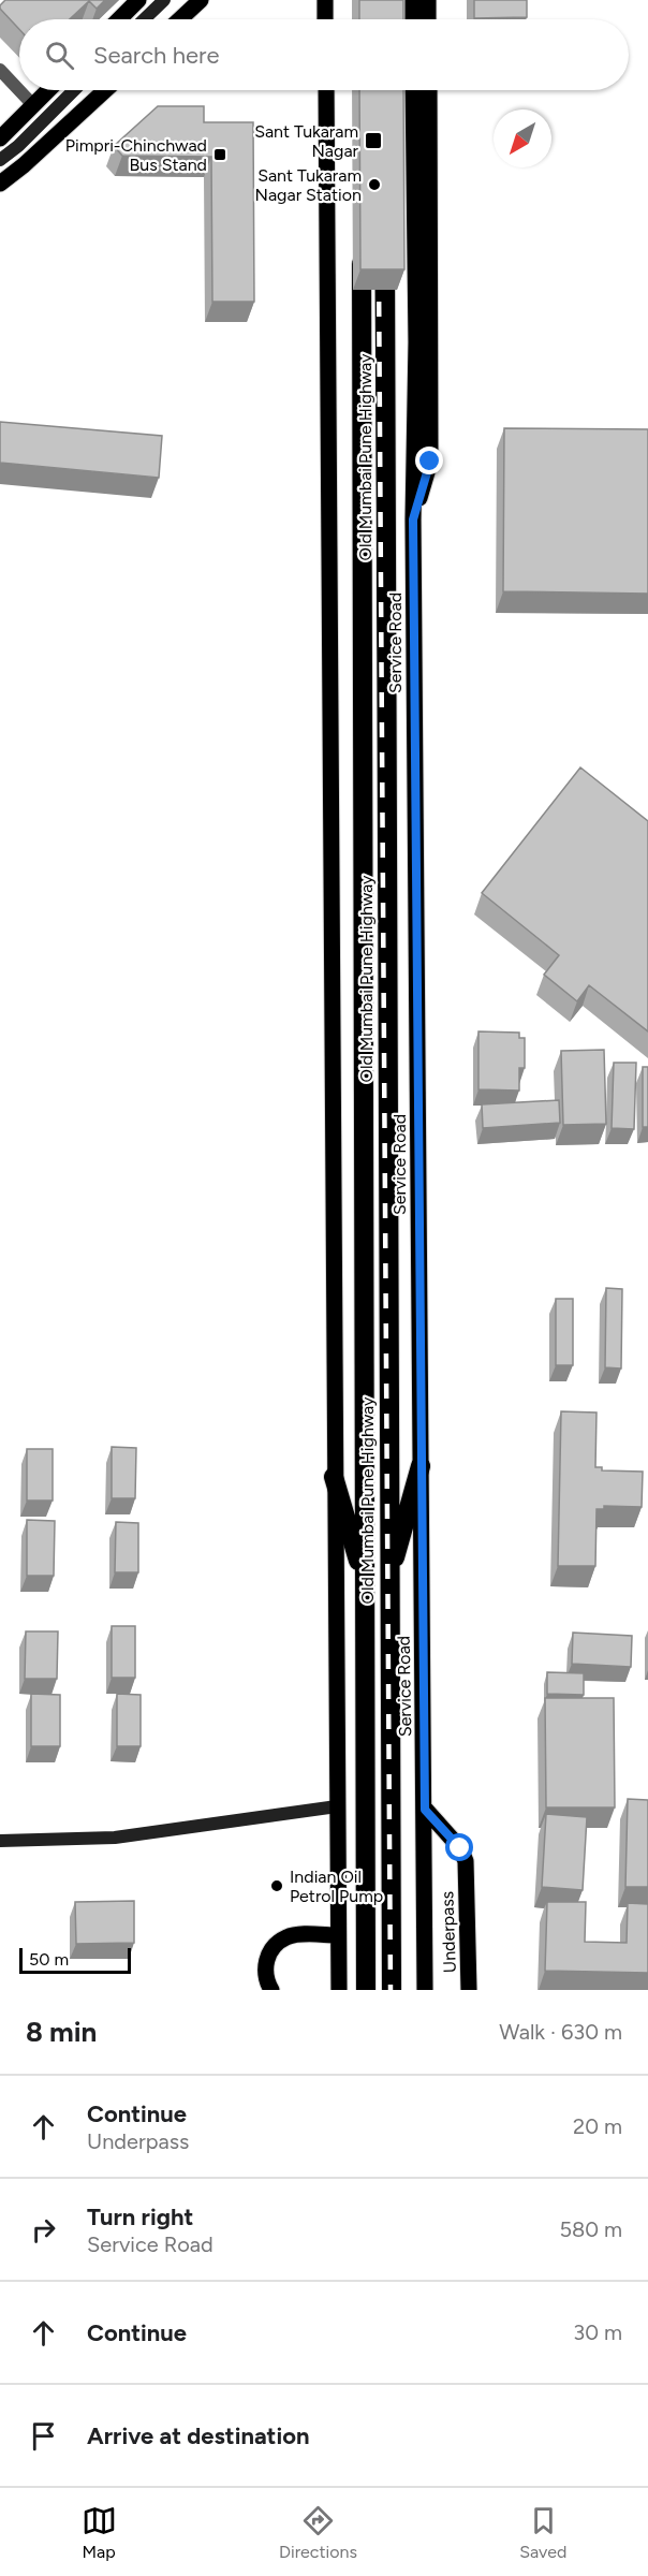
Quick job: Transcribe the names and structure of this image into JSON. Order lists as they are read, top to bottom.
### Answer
{
  "streets": {
    "highway": ["Old Mumbai Pune Highway"],
    "main road": ["Service Road", "Underpass"]
  },
  "crossings": [
    ["Service Road", "Underpass"]
  ],
  "places": {
    "transit": ["Sant Tukaram Nagar", "Pimpri-Chinchwad Bus Stand"],
    "other": ["Sant Tukaram Nagar Station", "Indian Oil Petrol Pump"]
  },
  "scale_bar": "50 m",
  "north": "bottom left",
  "page": {
    "search": "Search here",
    "scale": "50 m",
    "heading": ["8 min", "Walk · 630 m"],
    "list": [
      ["Continue", "Underpass", "20 m"],
      ["Turn right", "Service Road", "580 m"],
      ["Continue", "30 m"],
      "Arrive at destination"
    ],
    "nav": ["Map", "Directions", "Saved"]
  }
}
